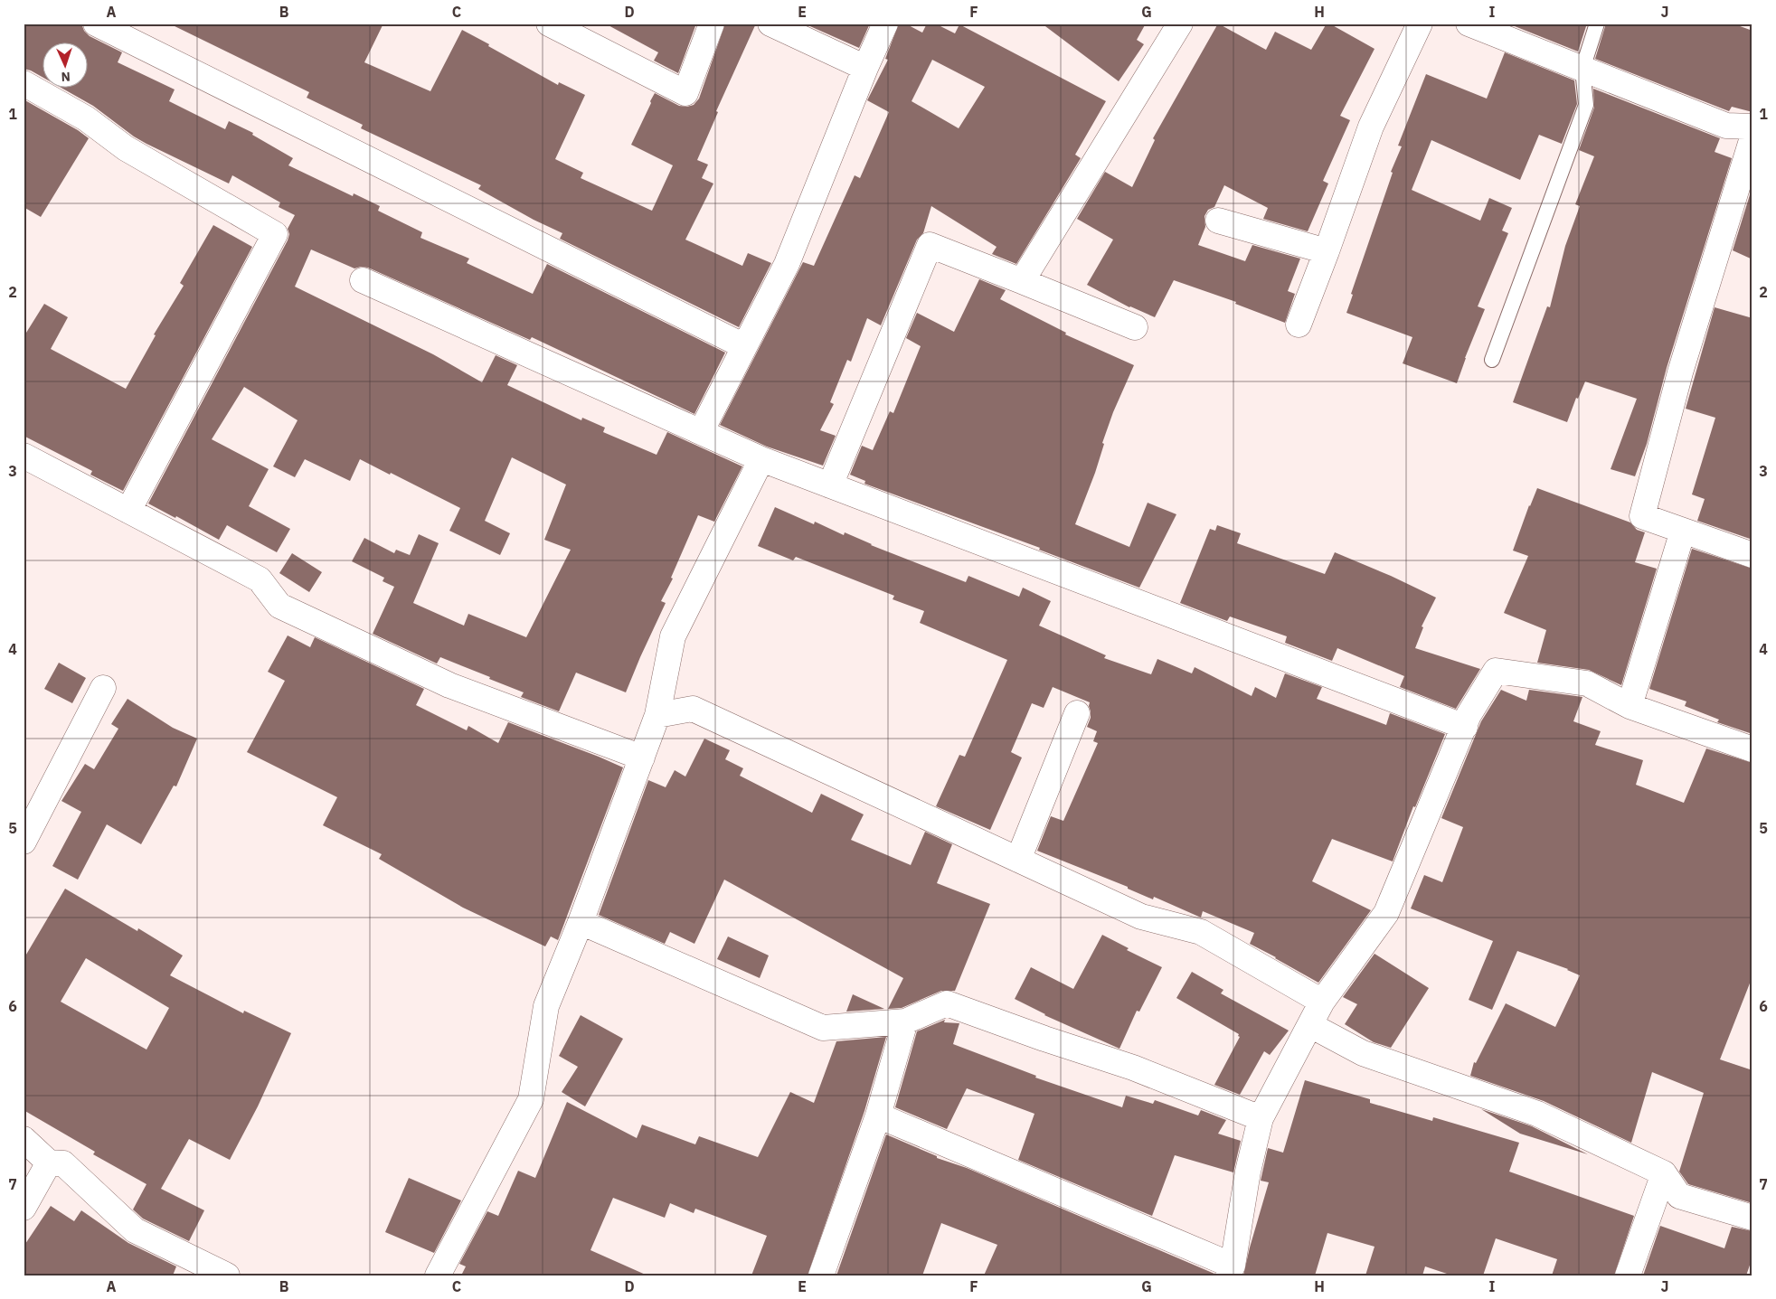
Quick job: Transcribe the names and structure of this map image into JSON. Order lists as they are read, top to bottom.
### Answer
{
  "north": "bottom",
  "grid": {
    "columns": [
      "A",
      "B",
      "C",
      "D",
      "E",
      "F",
      "G",
      "H",
      "I",
      "J"
    ],
    "rows": [
      "1",
      "2",
      "3",
      "4",
      "5",
      "6",
      "7"
    ]
  }
}
